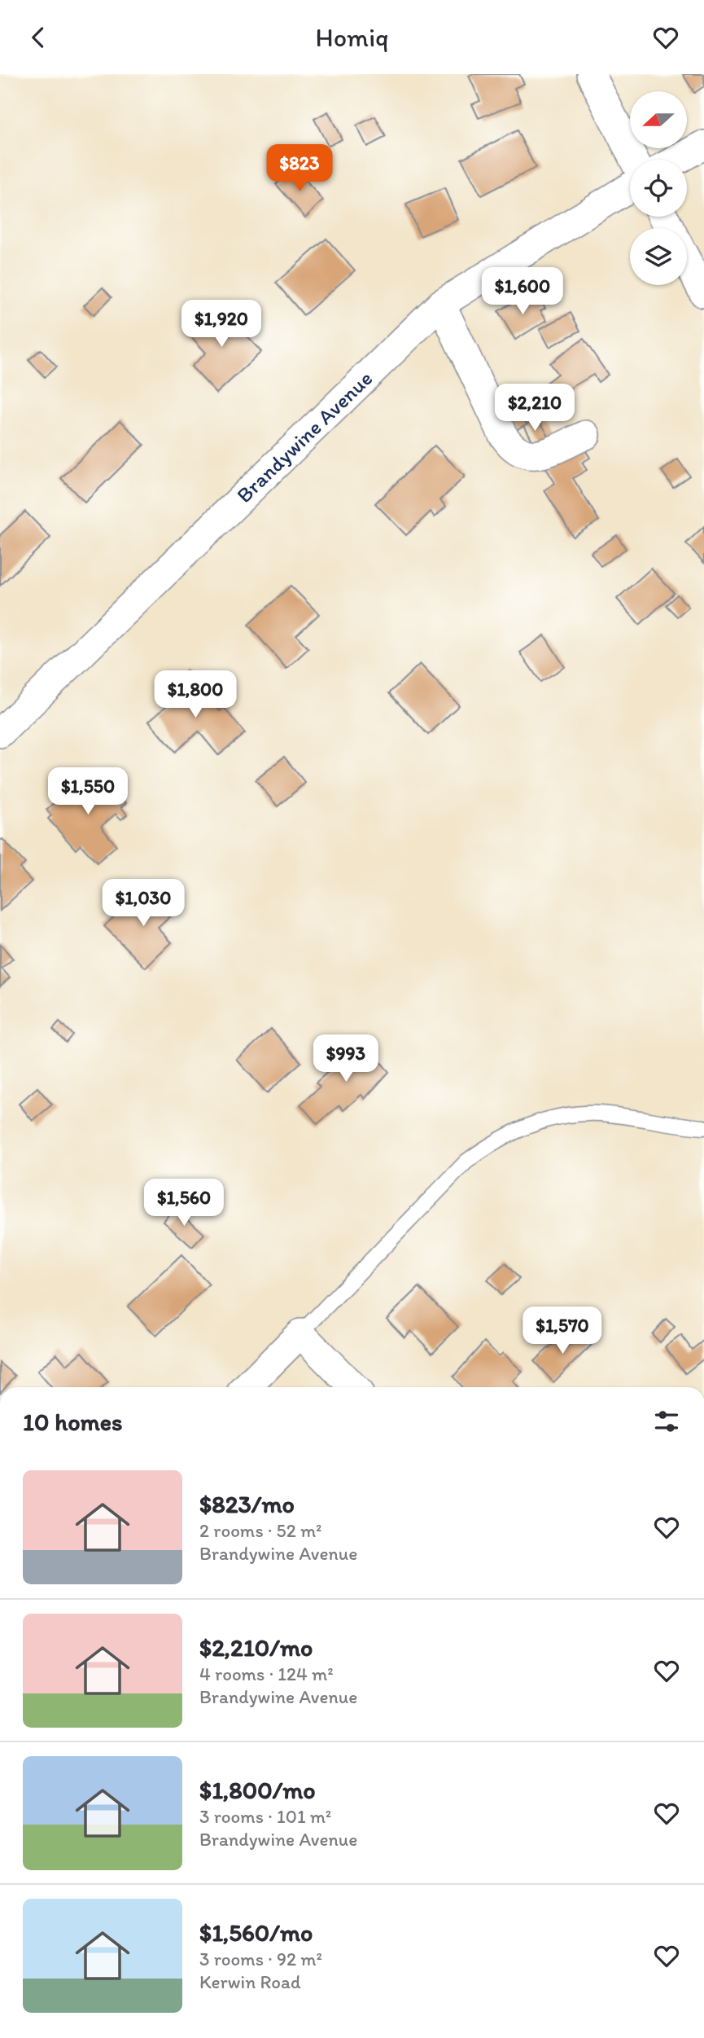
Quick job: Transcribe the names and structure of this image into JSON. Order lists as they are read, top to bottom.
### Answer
{
  "streets": {
    "street": ["Brandywine Avenue"]
  },
  "north": "left",
  "page": {
    "header": "Homiq",
    "price": [
      "$823",
      "$1,600",
      "$1,920",
      "$2,210",
      "$1,800",
      "$1,550",
      "$1,030",
      "$993",
      "$1,560",
      "$1,570"
    ],
    "heading": "10 homes",
    "list": [
      {
        "name": "$823/mo",
        "note": "2 rooms · 52 m² · Brandywine Avenue"
      },
      {
        "name": "$2,210/mo",
        "note": "4 rooms · 124 m² · Brandywine Avenue"
      },
      {
        "name": "$1,800/mo",
        "note": "3 rooms · 101 m² · Brandywine Avenue"
      },
      {
        "name": "$1,560/mo",
        "note": "3 rooms · 92 m² · Kerwin Road"
      }
    ]
  }
}
